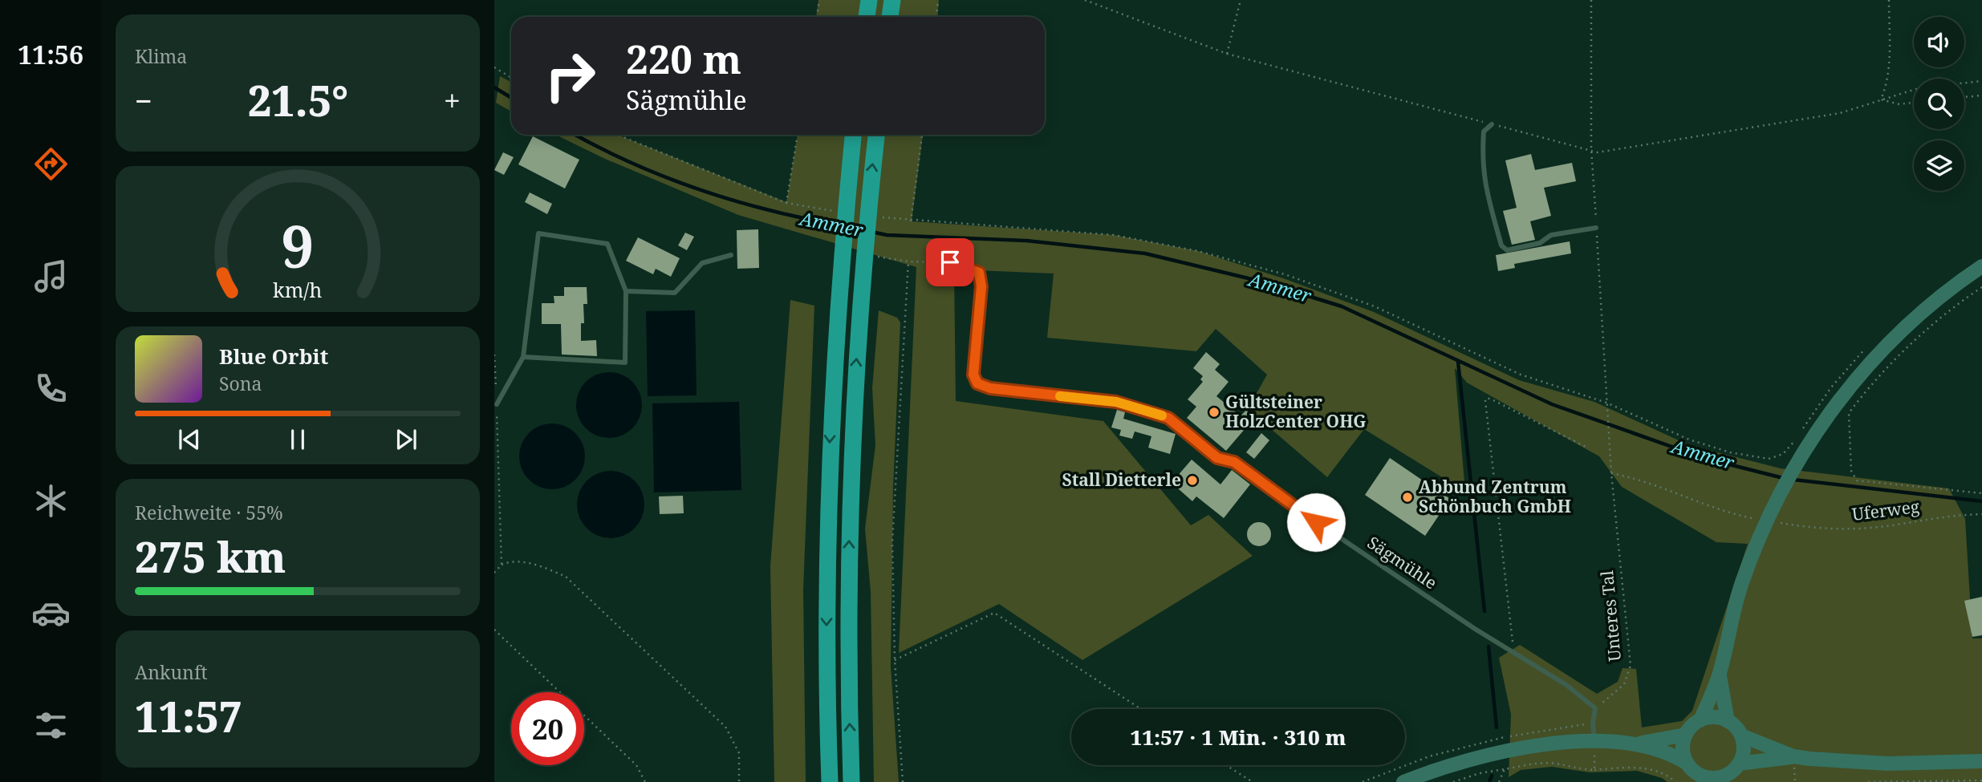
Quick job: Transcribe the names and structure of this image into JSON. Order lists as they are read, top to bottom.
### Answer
{
  "streets": {
    "lane": ["Sägmühle"],
    "path": ["Uferweg", "Unteres Tal"]
  },
  "crossings": [
    ["Sägmühle", "Unteres Tal"]
  ],
  "water": ["Ammer"],
  "places": ["Gültsteiner HolzCenter OHG", "Stall Dietterle", "Abbund Zentrum Schönbuch GmbH"],
  "page": {
    "tabs": "11:56",
    "tile": [
      "Klima",
      ["Reichweite · 55%", "275 km"],
      ["Ankunft", "11:57"]
    ],
    "turn": ["220 m", "Sägmühle"],
    "heat": ["−", "21.5°", "+"],
    "song": ["Blue Orbit", "Sona"],
    "limit": "20",
    "trip": "11:57 · 1 Min. · 310 m",
    "gauge": ["9", "km/h"]
  }
}
